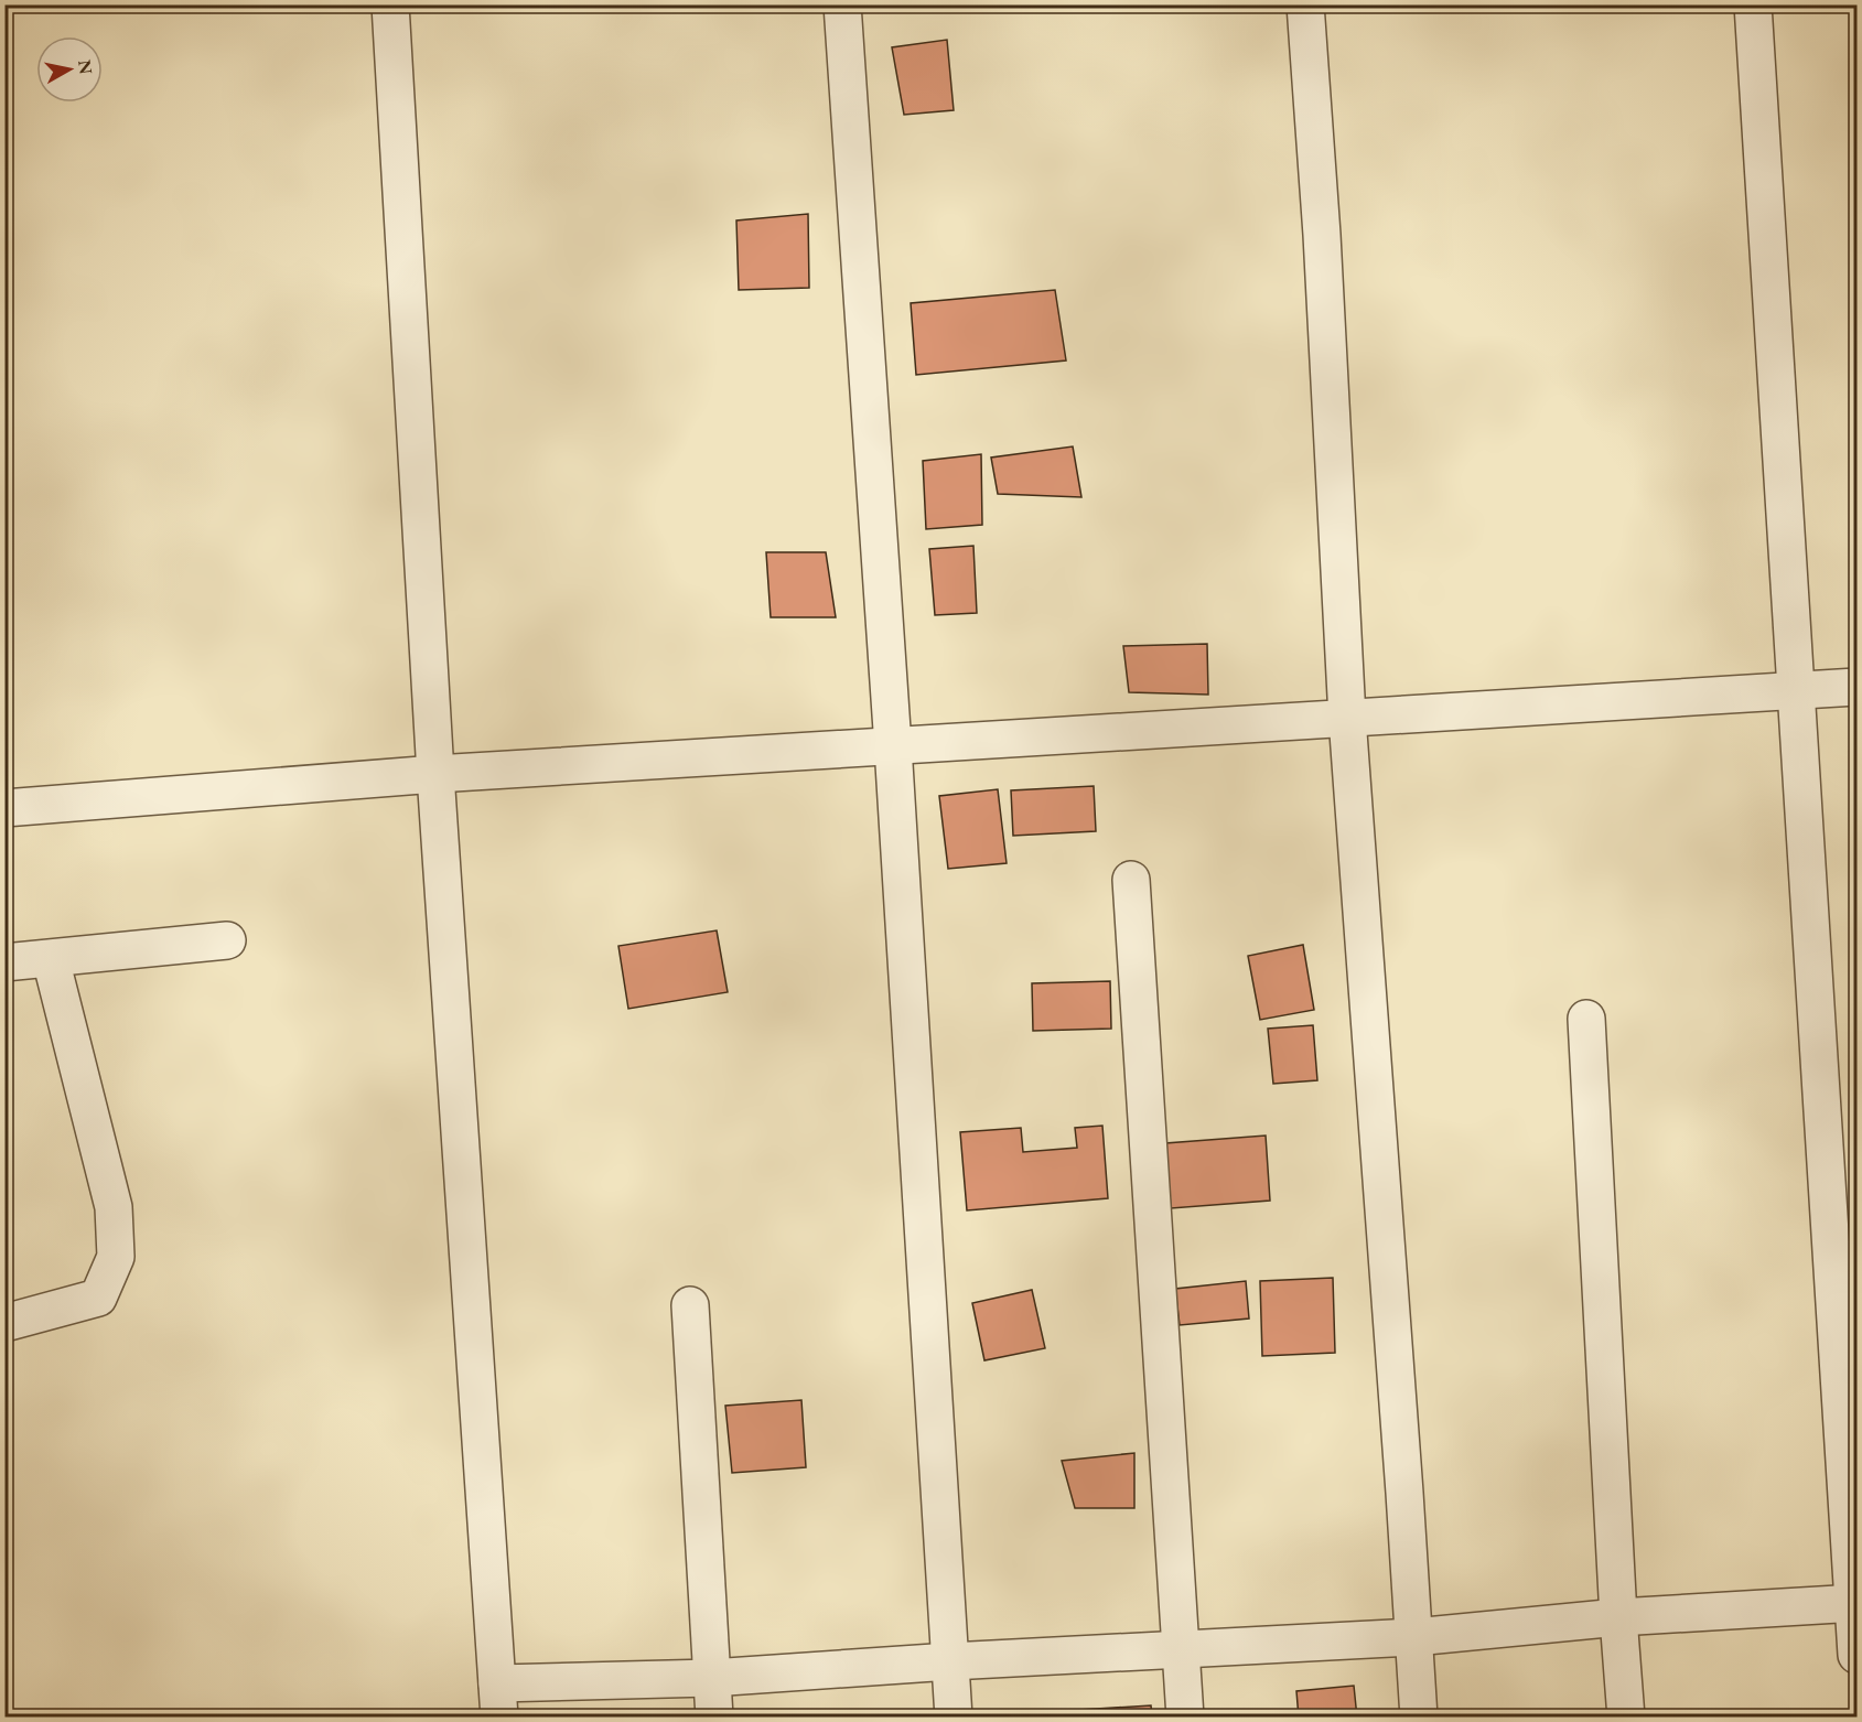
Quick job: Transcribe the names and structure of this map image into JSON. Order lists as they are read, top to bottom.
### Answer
{
  "north": "right"
}
